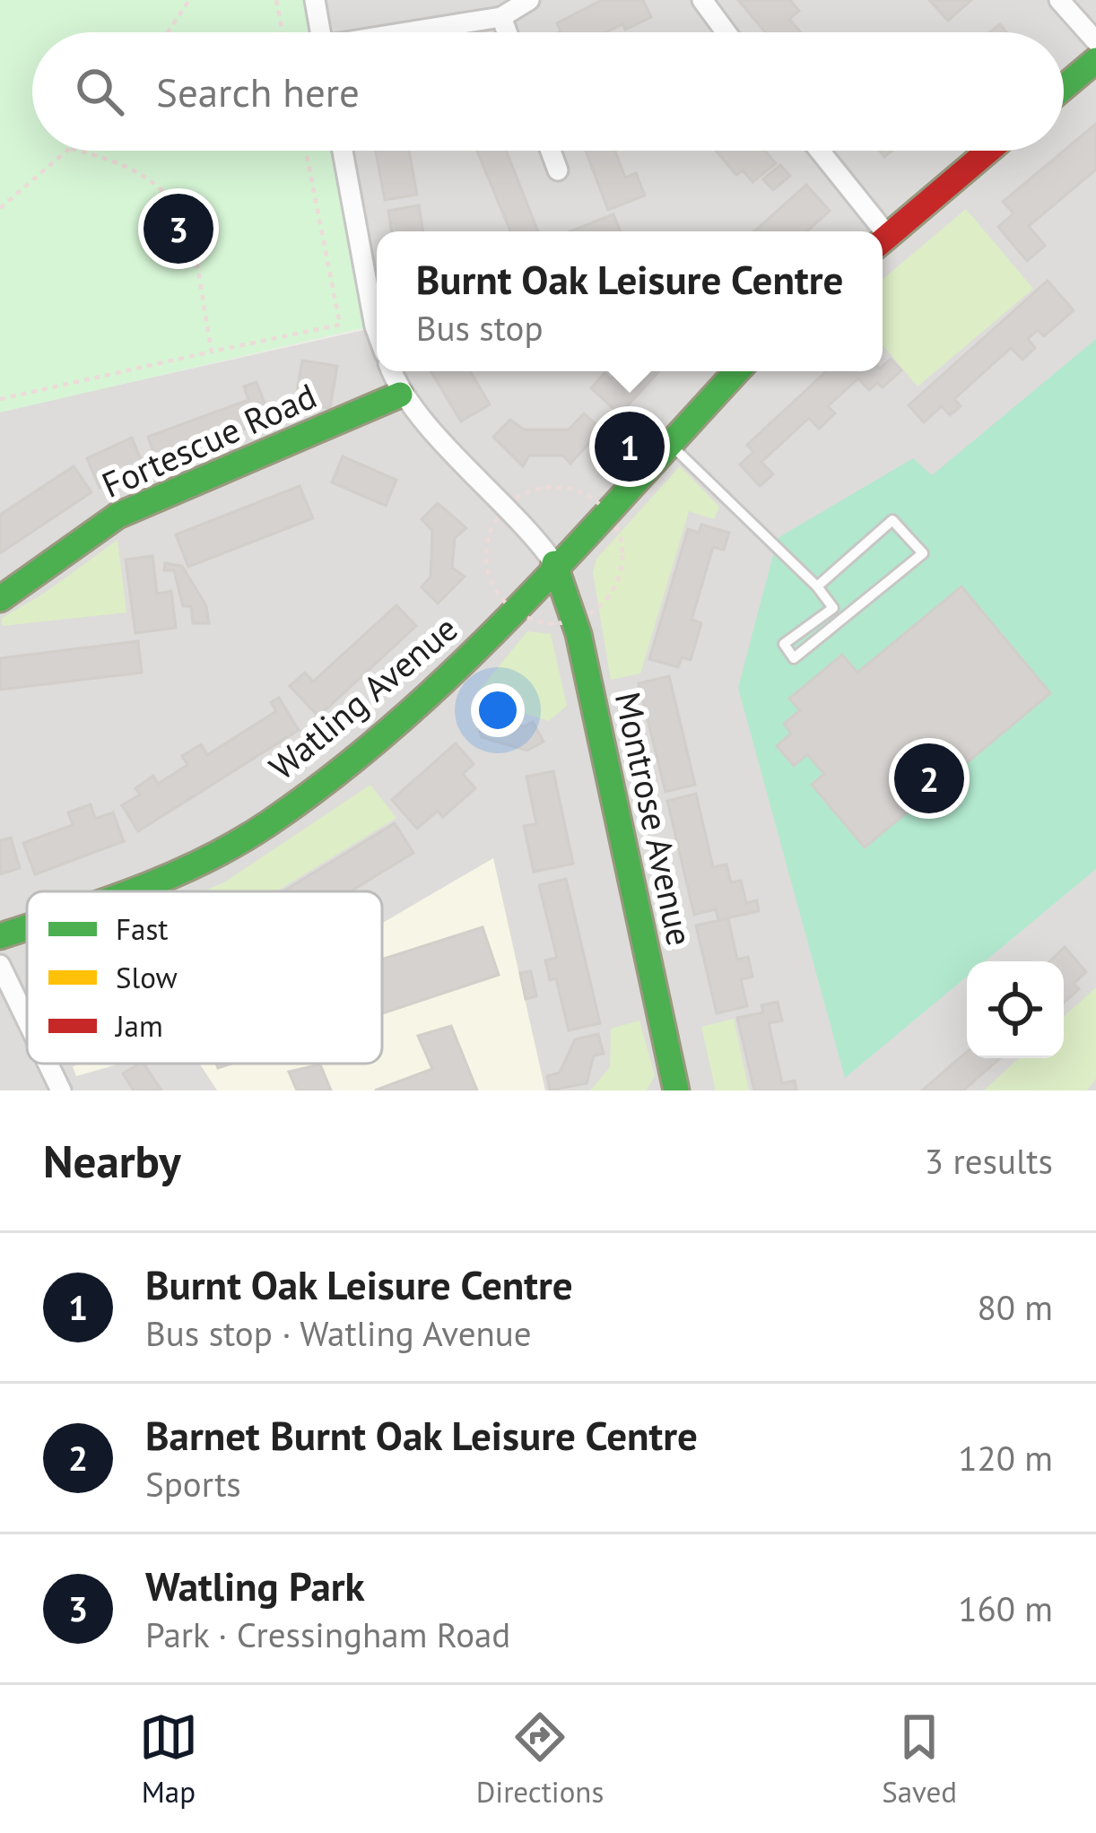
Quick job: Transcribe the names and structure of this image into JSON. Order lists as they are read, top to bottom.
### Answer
{
  "streets": {
    "street": ["Fortescue Road", "Watling Avenue", "Montrose Avenue"]
  },
  "crossings": [
    ["Watling Avenue", "Montrose Avenue"]
  ],
  "legend": ["Fast", "Slow", "Jam"],
  "page": {
    "search": "Search here",
    "pins": ["3", "1", "2"],
    "popup": ["Burnt Oak Leisure Centre", "Bus stop"],
    "heading": ["Nearby", "3 results"],
    "list": [
      {
        "mark": "1",
        "name": "Burnt Oak Leisure Centre",
        "note": "Bus stop · Watling Avenue",
        "value": "80 m"
      },
      {
        "mark": "2",
        "name": "Barnet Burnt Oak Leisure Centre",
        "note": "Sports",
        "value": "120 m"
      },
      {
        "mark": "3",
        "name": "Watling Park",
        "note": "Park · Cressingham Road",
        "value": "160 m"
      }
    ],
    "nav": ["Map", "Directions", "Saved"]
  }
}
